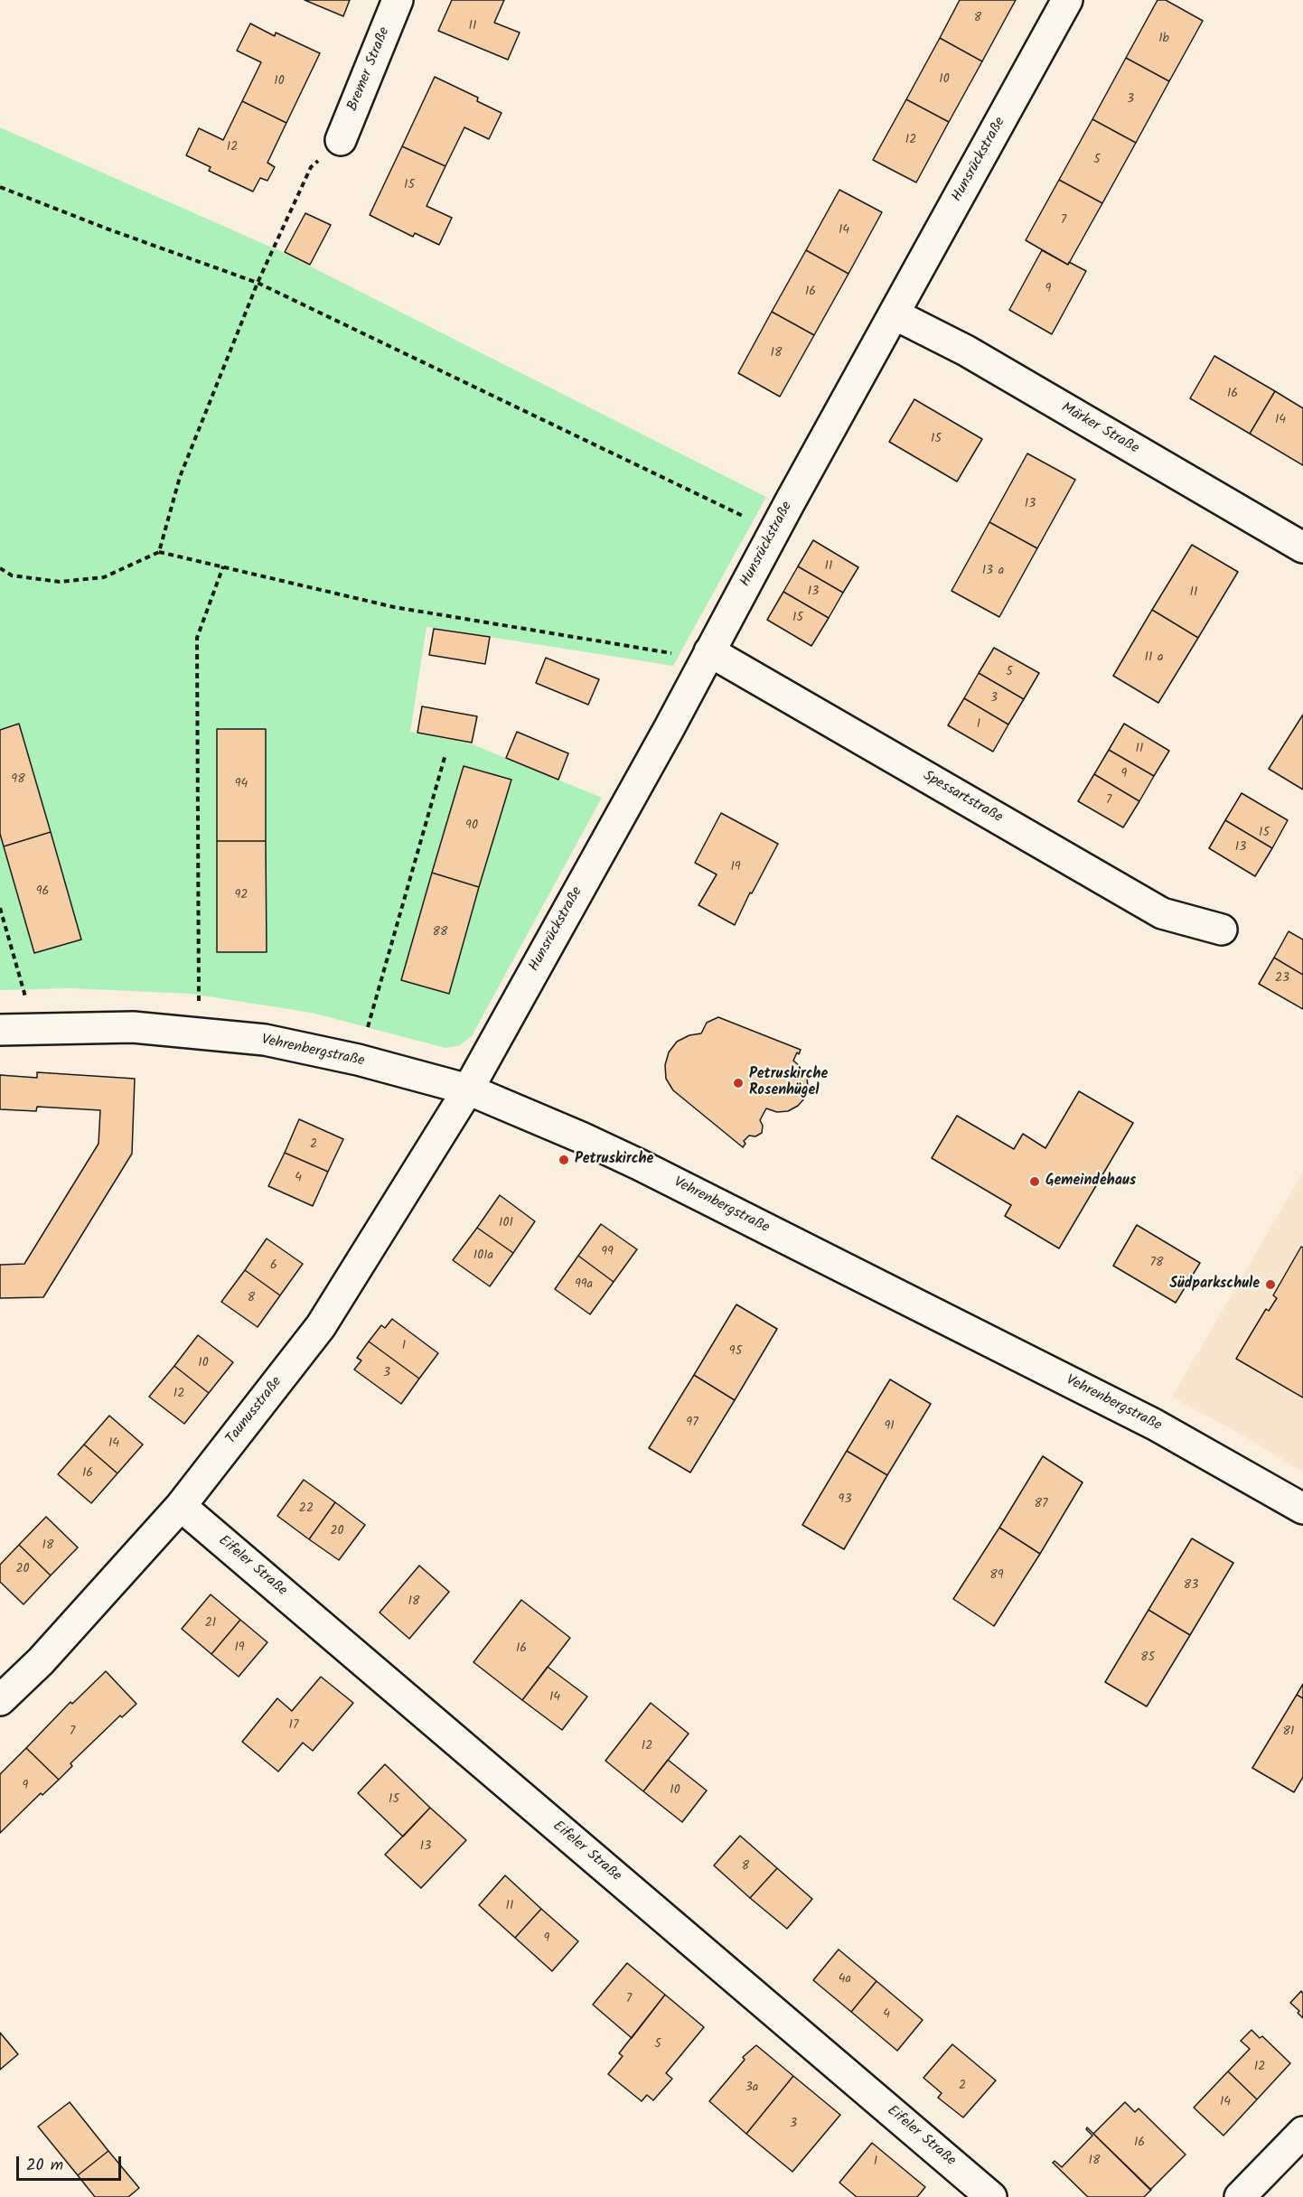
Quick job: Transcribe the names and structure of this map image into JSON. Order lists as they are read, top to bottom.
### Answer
{
  "streets": {
    "street": [
      "Bremer Straße",
      "Hunsrückstraße",
      "Märker Straße",
      "Spessartstraße",
      "Vehrenbergstraße",
      "Taunusstraße",
      "Eifeler Straße"
    ]
  },
  "crossings": [
    ["Hunsrückstraße", "Märker Straße"],
    ["Hunsrückstraße", "Spessartstraße"],
    ["Hunsrückstraße", "Vehrenbergstraße"],
    ["Hunsrückstraße", "Taunusstraße"],
    ["Vehrenbergstraße", "Taunusstraße"],
    ["Taunusstraße", "Eifeler Straße"]
  ],
  "places": [
    "Petruskirche Rosenhügel",
    "Petruskirche",
    "Gemeindehaus",
    "Südparkschule"
  ],
  "house_numbers": [
    "8",
    "11",
    "1b",
    "10",
    "10",
    "3",
    "12",
    "12",
    "5",
    "15",
    "7",
    "14",
    "9",
    "16",
    "18",
    "16",
    "14",
    "15",
    "13",
    "11",
    "13 a",
    "13",
    "11",
    "15",
    "11 a",
    "5",
    "3",
    "1",
    "11",
    "9",
    "98",
    "94",
    "7",
    "90",
    "15",
    "13",
    "19",
    "96",
    "92",
    "88",
    "23",
    "2",
    "4",
    "101",
    "99",
    "101a",
    "78",
    "6",
    "99a",
    "8",
    "1",
    "95",
    "10",
    "3",
    "12",
    "97",
    "91",
    "14",
    "16",
    "93",
    "87",
    "22",
    "20",
    "18",
    "20",
    "89",
    "83",
    "18",
    "21",
    "19",
    "16",
    "85",
    "14",
    "17",
    "7",
    "81",
    "12",
    "9",
    "10",
    "15",
    "13",
    "8",
    "11",
    "9",
    "4a",
    "7",
    "4",
    "5",
    "12",
    "2",
    "3a",
    "14",
    "3",
    "16",
    "18",
    "1"
  ],
  "scale_bar": "20 m"
}
